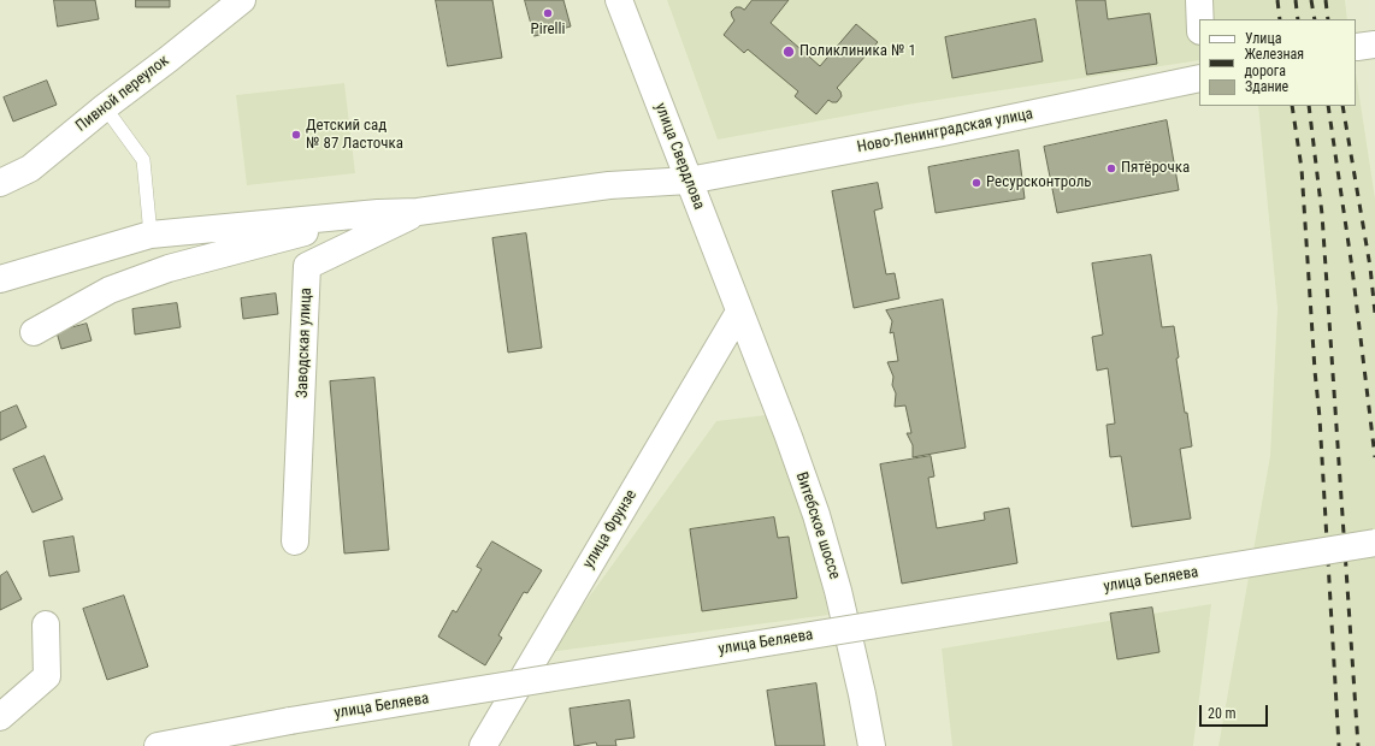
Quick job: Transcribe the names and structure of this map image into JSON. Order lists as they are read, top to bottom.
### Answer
{
  "streets": {
    "main road": [
      "Пивной переулок",
      "Ново-Ленинградская улица",
      "улица Свердлова",
      "Заводская улица",
      "Витебское шоссе",
      "улица Фрунзе",
      "улица Беляева"
    ]
  },
  "crossings": [
    ["Ново-Ленинградская улица", "улица Свердлова"],
    ["Ново-Ленинградская улица", "Заводская улица"],
    ["улица Свердлова", "Заводская улица"],
    ["улица Свердлова", "Витебское шоссе"],
    ["улица Свердлова", "улица Фрунзе"],
    ["Витебское шоссе", "улица Фрунзе"]
  ],
  "places": [
    "Pirelli",
    "Поликлиника № 1",
    "Детский сад № 87 Ласточка",
    "Пятёрочка",
    "Ресурсконтроль"
  ],
  "legend": ["Улица", "Железная дорога", "Здание"],
  "scale_bar": "20 m"
}
